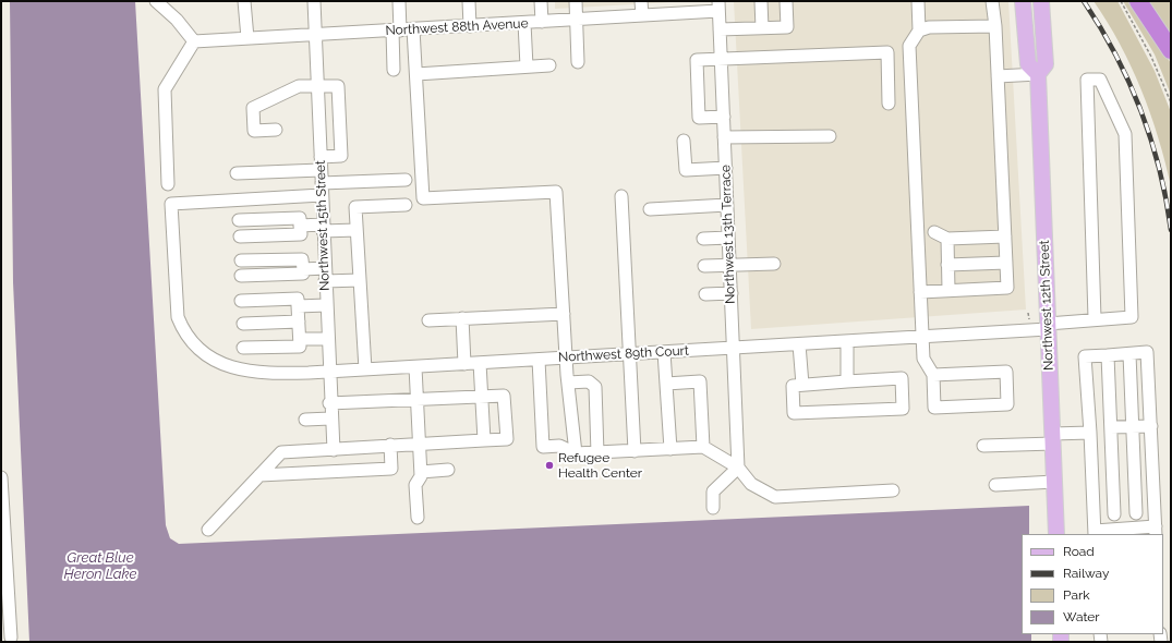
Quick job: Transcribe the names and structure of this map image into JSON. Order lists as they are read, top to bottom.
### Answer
{
  "streets": {
    "main road": ["Northwest 12th Street"],
    "street": [
      "Northwest 88th Avenue",
      "Northwest 15th Street",
      "Northwest 13th Terrace",
      "Northwest 89th Court"
    ]
  },
  "crossings": [
    ["Northwest 88th Avenue", "Northwest 15th Street"],
    ["Northwest 88th Avenue", "Northwest 13th Terrace"],
    ["Northwest 15th Street", "Northwest 89th Court"],
    ["Northwest 13th Terrace", "Northwest 89th Court"],
    ["Northwest 12th Street", "Northwest 89th Court"]
  ],
  "water": ["Great Blue Heron Lake"],
  "places": ["Refugee Health Center"],
  "legend": [
    "Road",
    "Railway",
    "Park",
    "Water"
  ]
}
